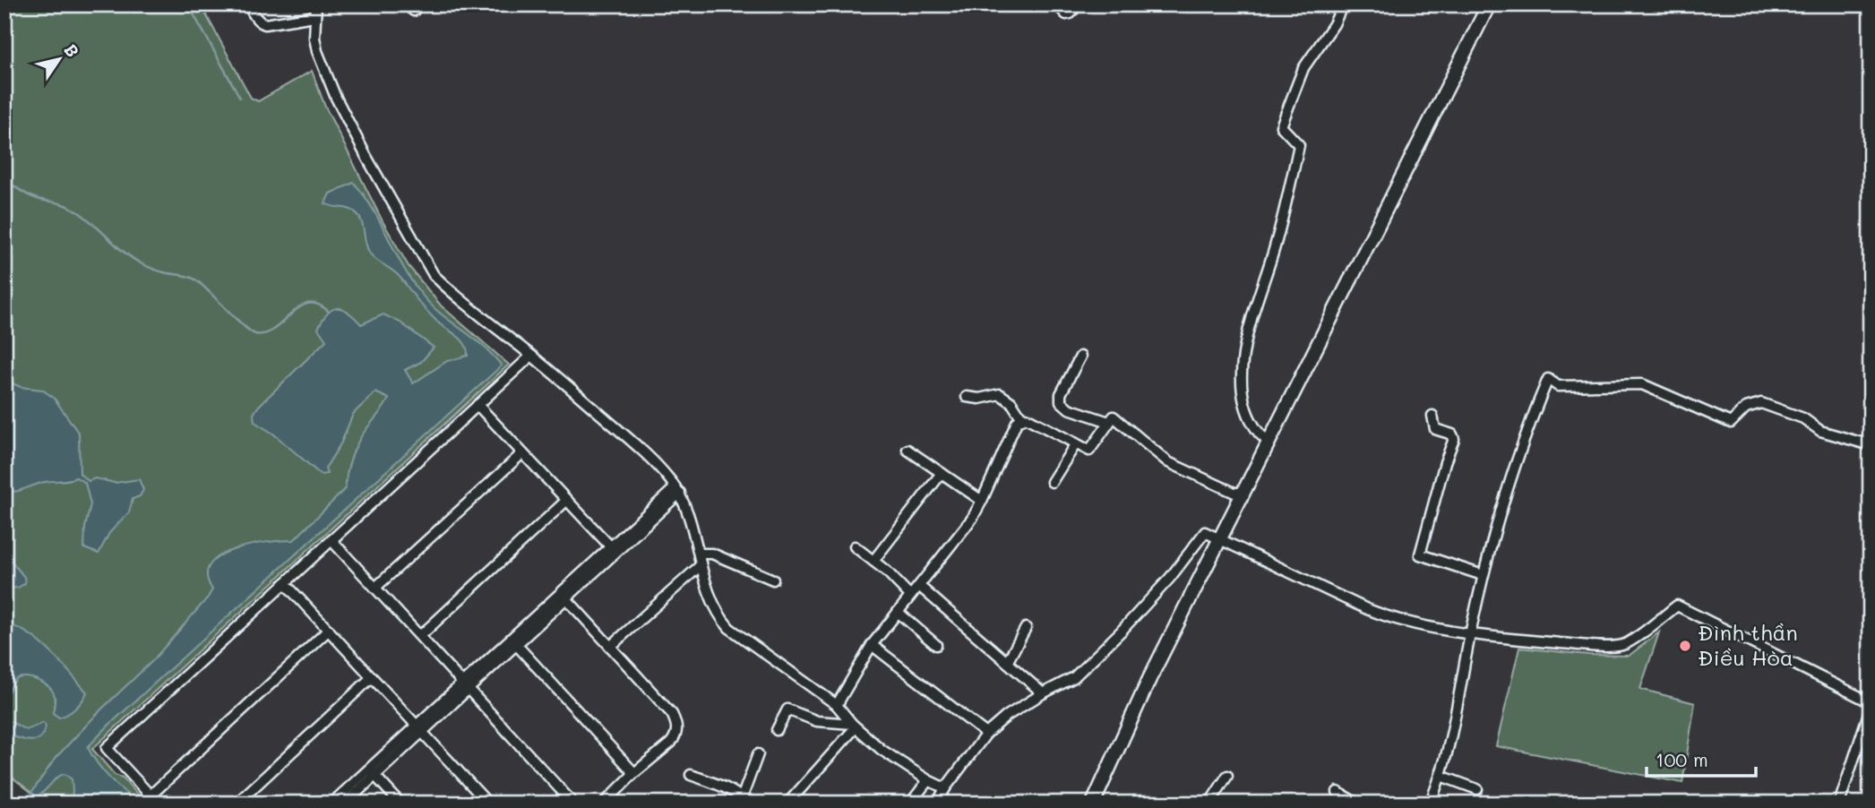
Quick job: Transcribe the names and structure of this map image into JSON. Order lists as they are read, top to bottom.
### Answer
{
  "places": ["Đình thần Điều Hòa"],
  "scale_bar": "100 m",
  "north": "top right"
}
